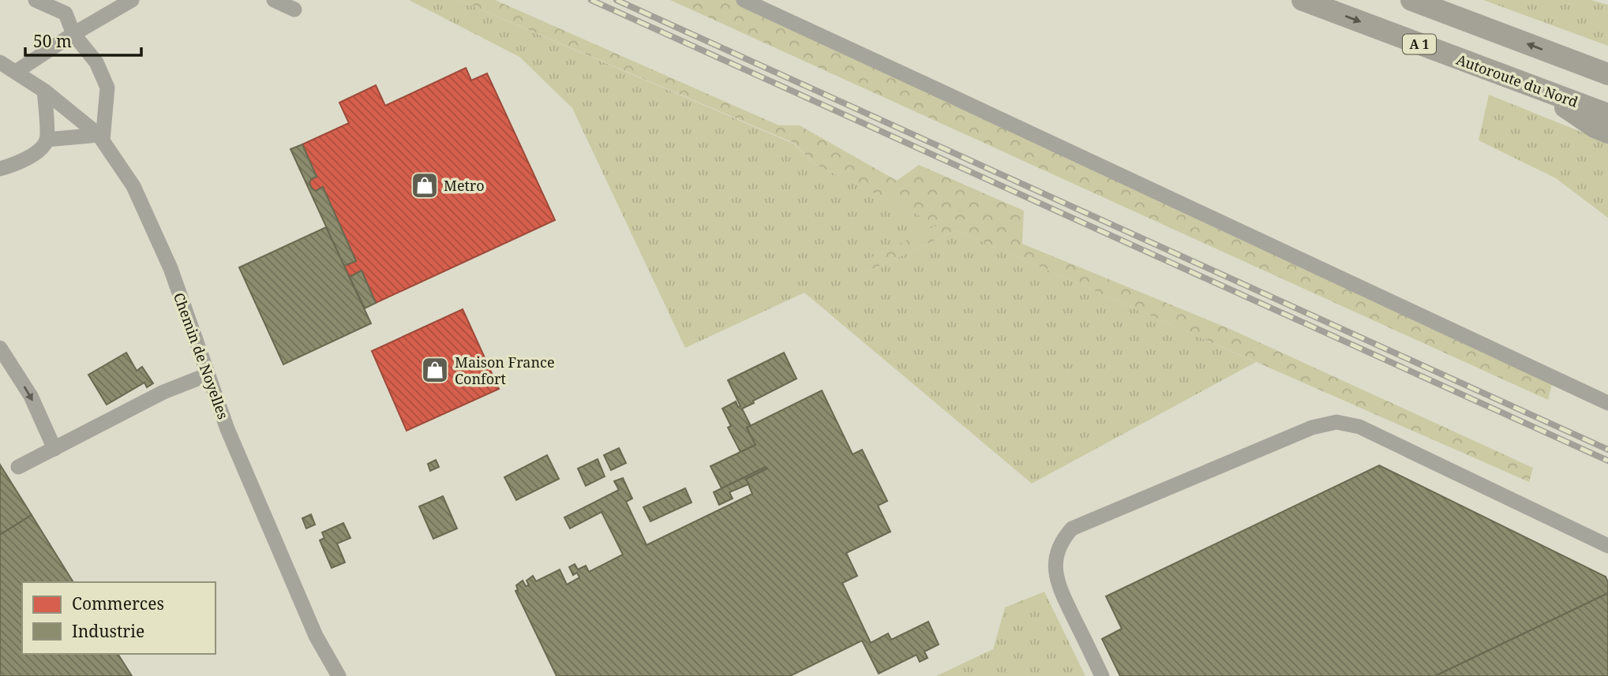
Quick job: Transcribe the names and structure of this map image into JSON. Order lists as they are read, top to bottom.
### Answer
{
  "streets": {
    "highway": ["A 1", "Autoroute du Nord"],
    "street": ["Chemin de Noyelles"]
  },
  "places": {
    "shop": ["Metro", "Maison France Confort"]
  },
  "legend": ["Commerces", "Industrie"],
  "scale_bar": "50 m"
}
